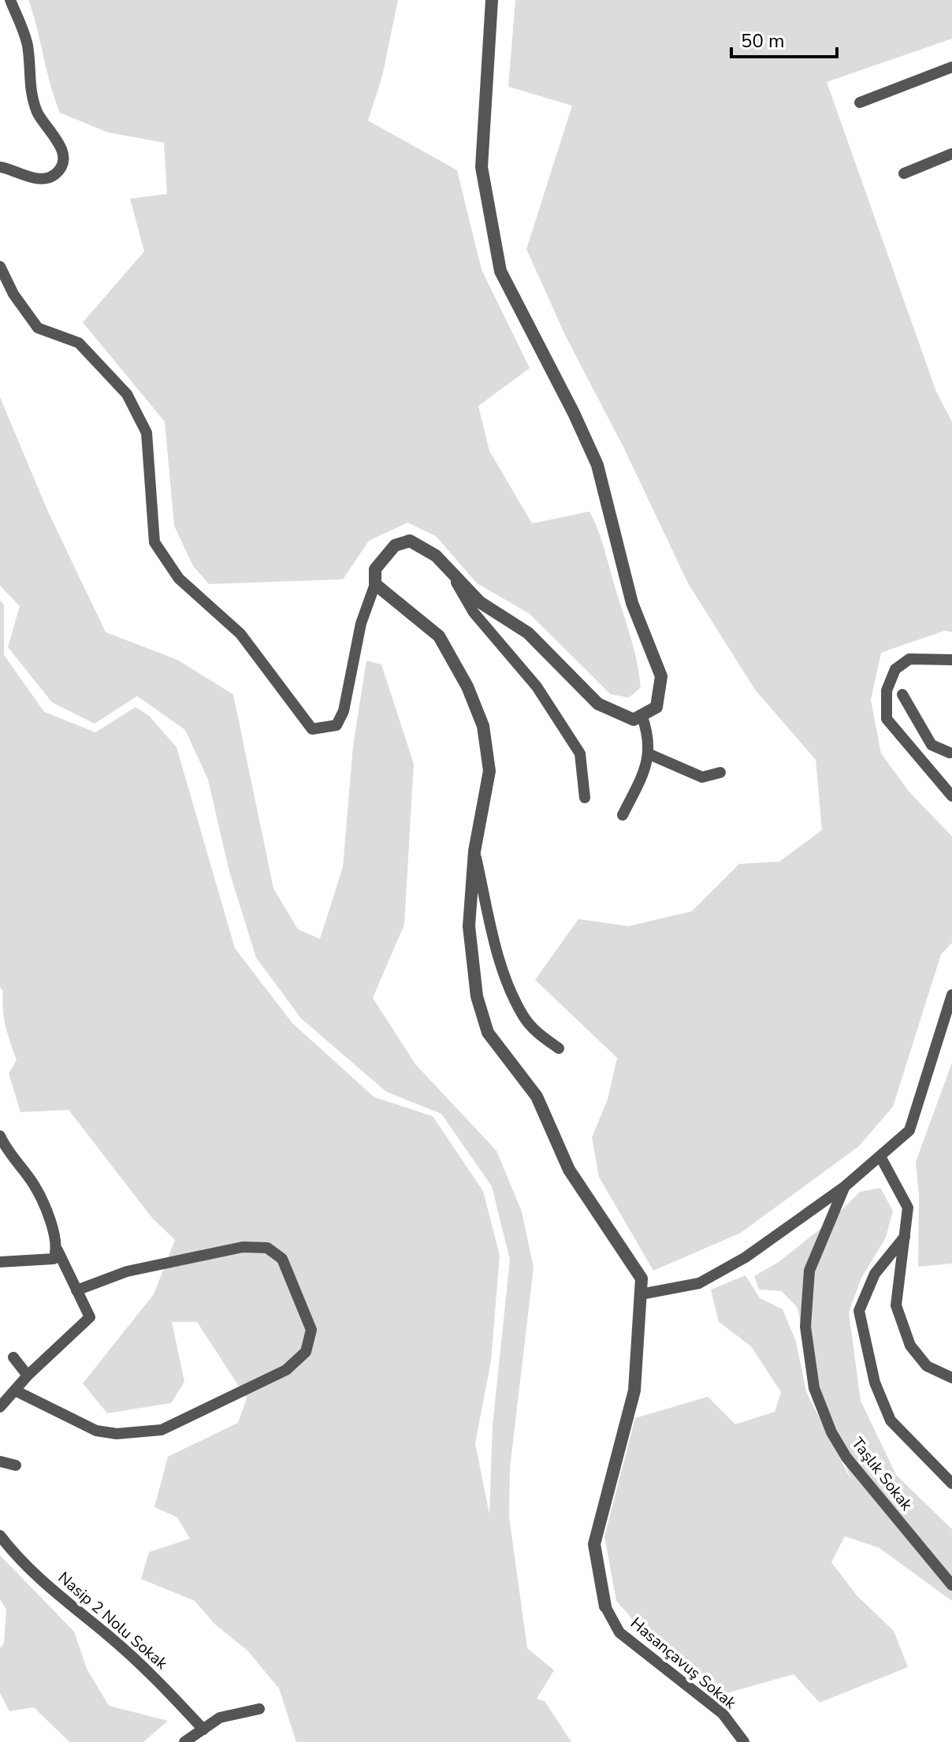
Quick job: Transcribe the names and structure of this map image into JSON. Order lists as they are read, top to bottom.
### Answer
{
  "streets": {
    "street": ["Taşlık Sokak", "Nasip 2 Nolu Sokak", "Hasançavuş Sokak"]
  },
  "scale_bar": "50 m"
}
